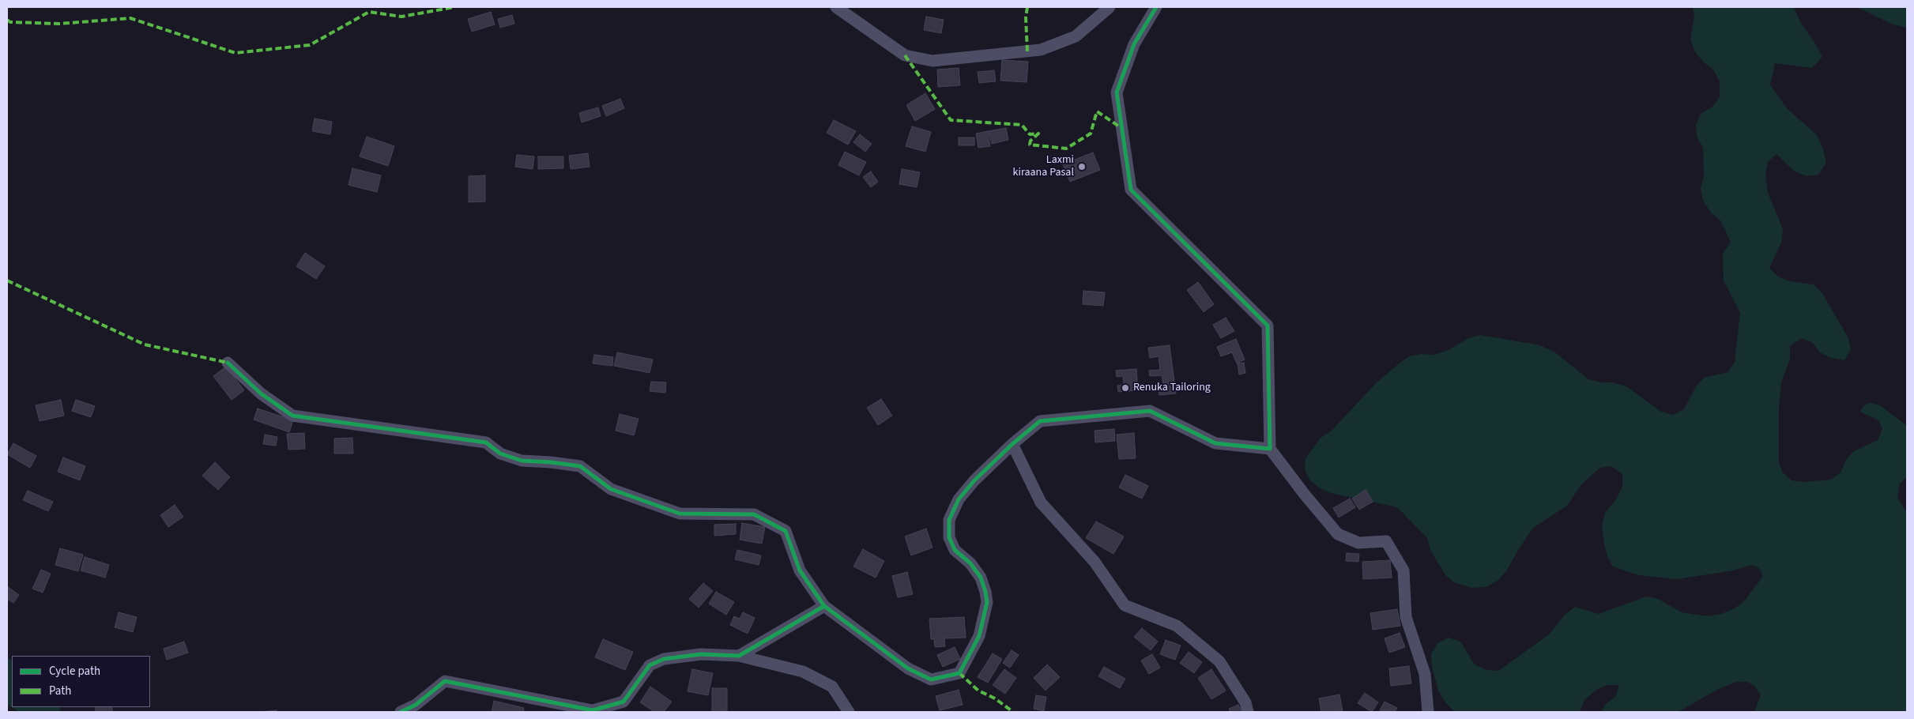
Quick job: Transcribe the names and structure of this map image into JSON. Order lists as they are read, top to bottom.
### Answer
{
  "places": ["Laxmi kiraana Pasal", "Renuka Tailoring"],
  "legend": ["Cycle path", "Path"]
}
